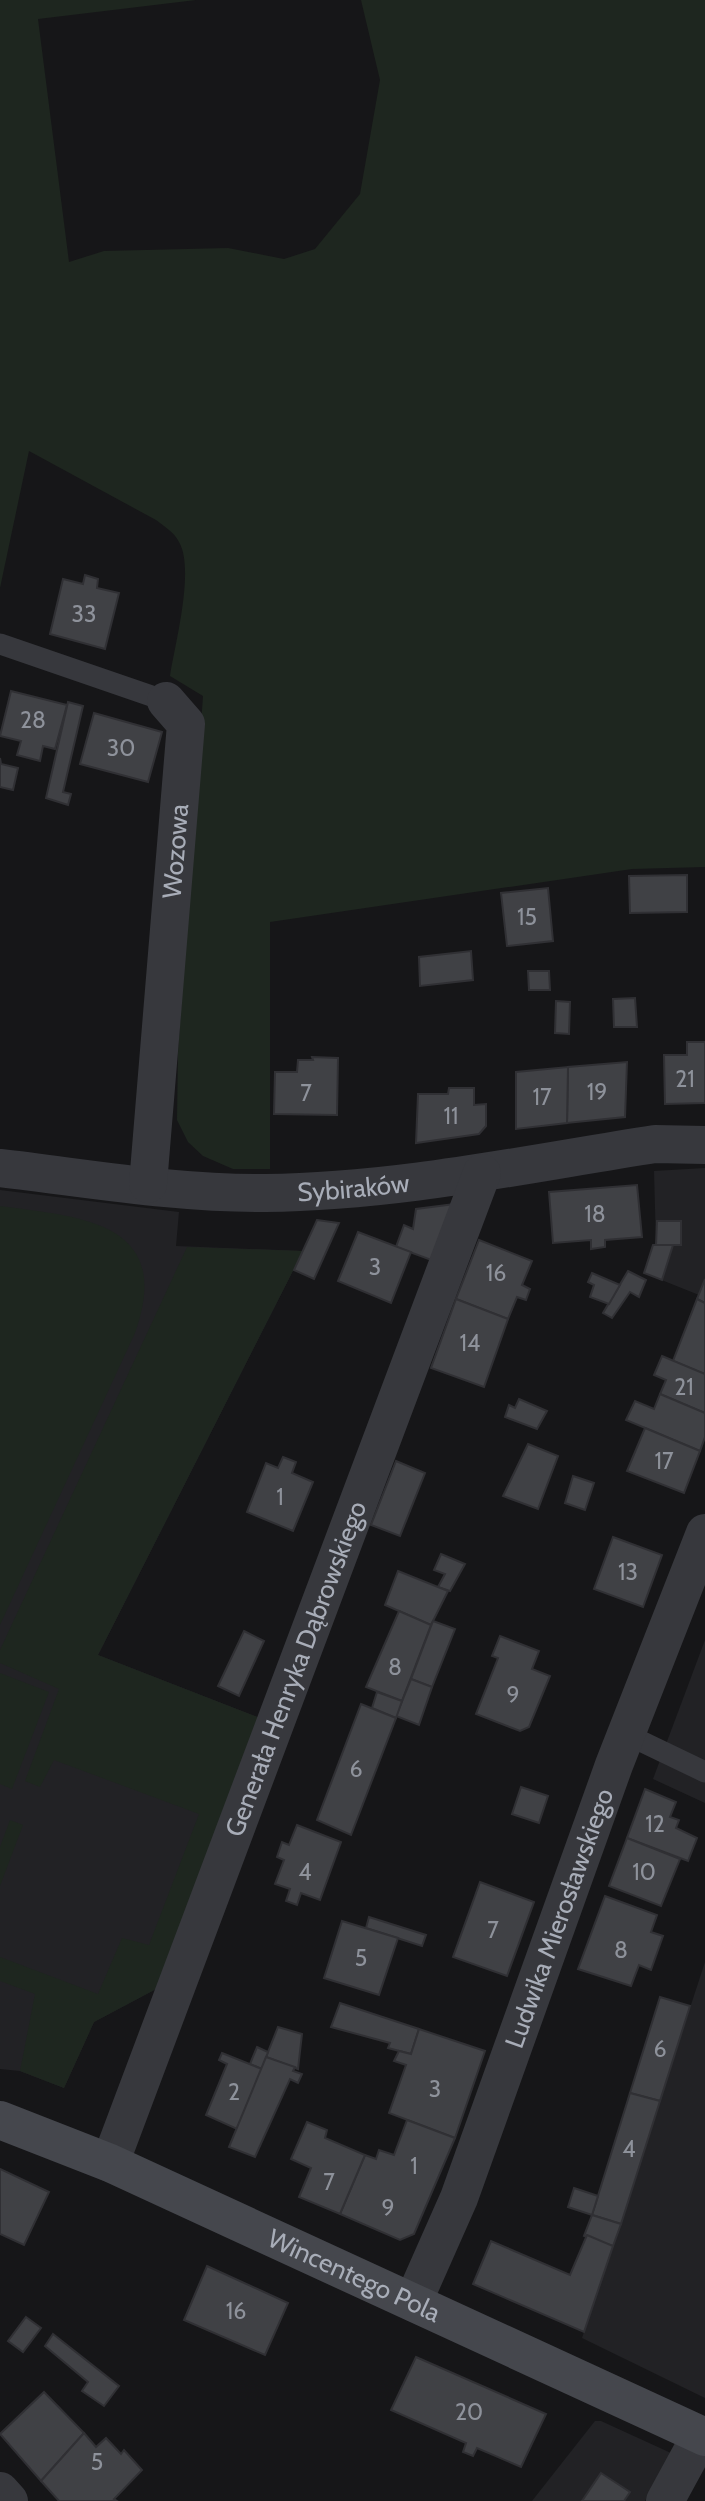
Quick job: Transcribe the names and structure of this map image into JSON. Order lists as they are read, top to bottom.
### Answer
{
  "streets": {
    "main road": ["Wincentego Pola"],
    "street": [
      "Wozowa",
      "Sybiraków",
      "Generała Henryka Dąbrowskiego",
      "Ludwika Mierosławskiego"
    ]
  },
  "crossings": [
    ["Wozowa", "Sybiraków"],
    ["Sybiraków", "Generała Henryka Dąbrowskiego"],
    ["Generała Henryka Dąbrowskiego", "Wincentego Pola"],
    ["Ludwika Mierosławskiego", "Wincentego Pola"]
  ],
  "house_numbers": [
    "33",
    "28",
    "30",
    "15",
    "21",
    "19",
    "7",
    "17",
    "11",
    "18",
    "3",
    "16",
    "14",
    "21",
    "17",
    "1",
    "13",
    "8",
    "9",
    "6",
    "12",
    "4",
    "10",
    "7",
    "8",
    "5",
    "6",
    "3",
    "2",
    "4",
    "1",
    "7",
    "9",
    "16",
    "20",
    "5"
  ]
}
